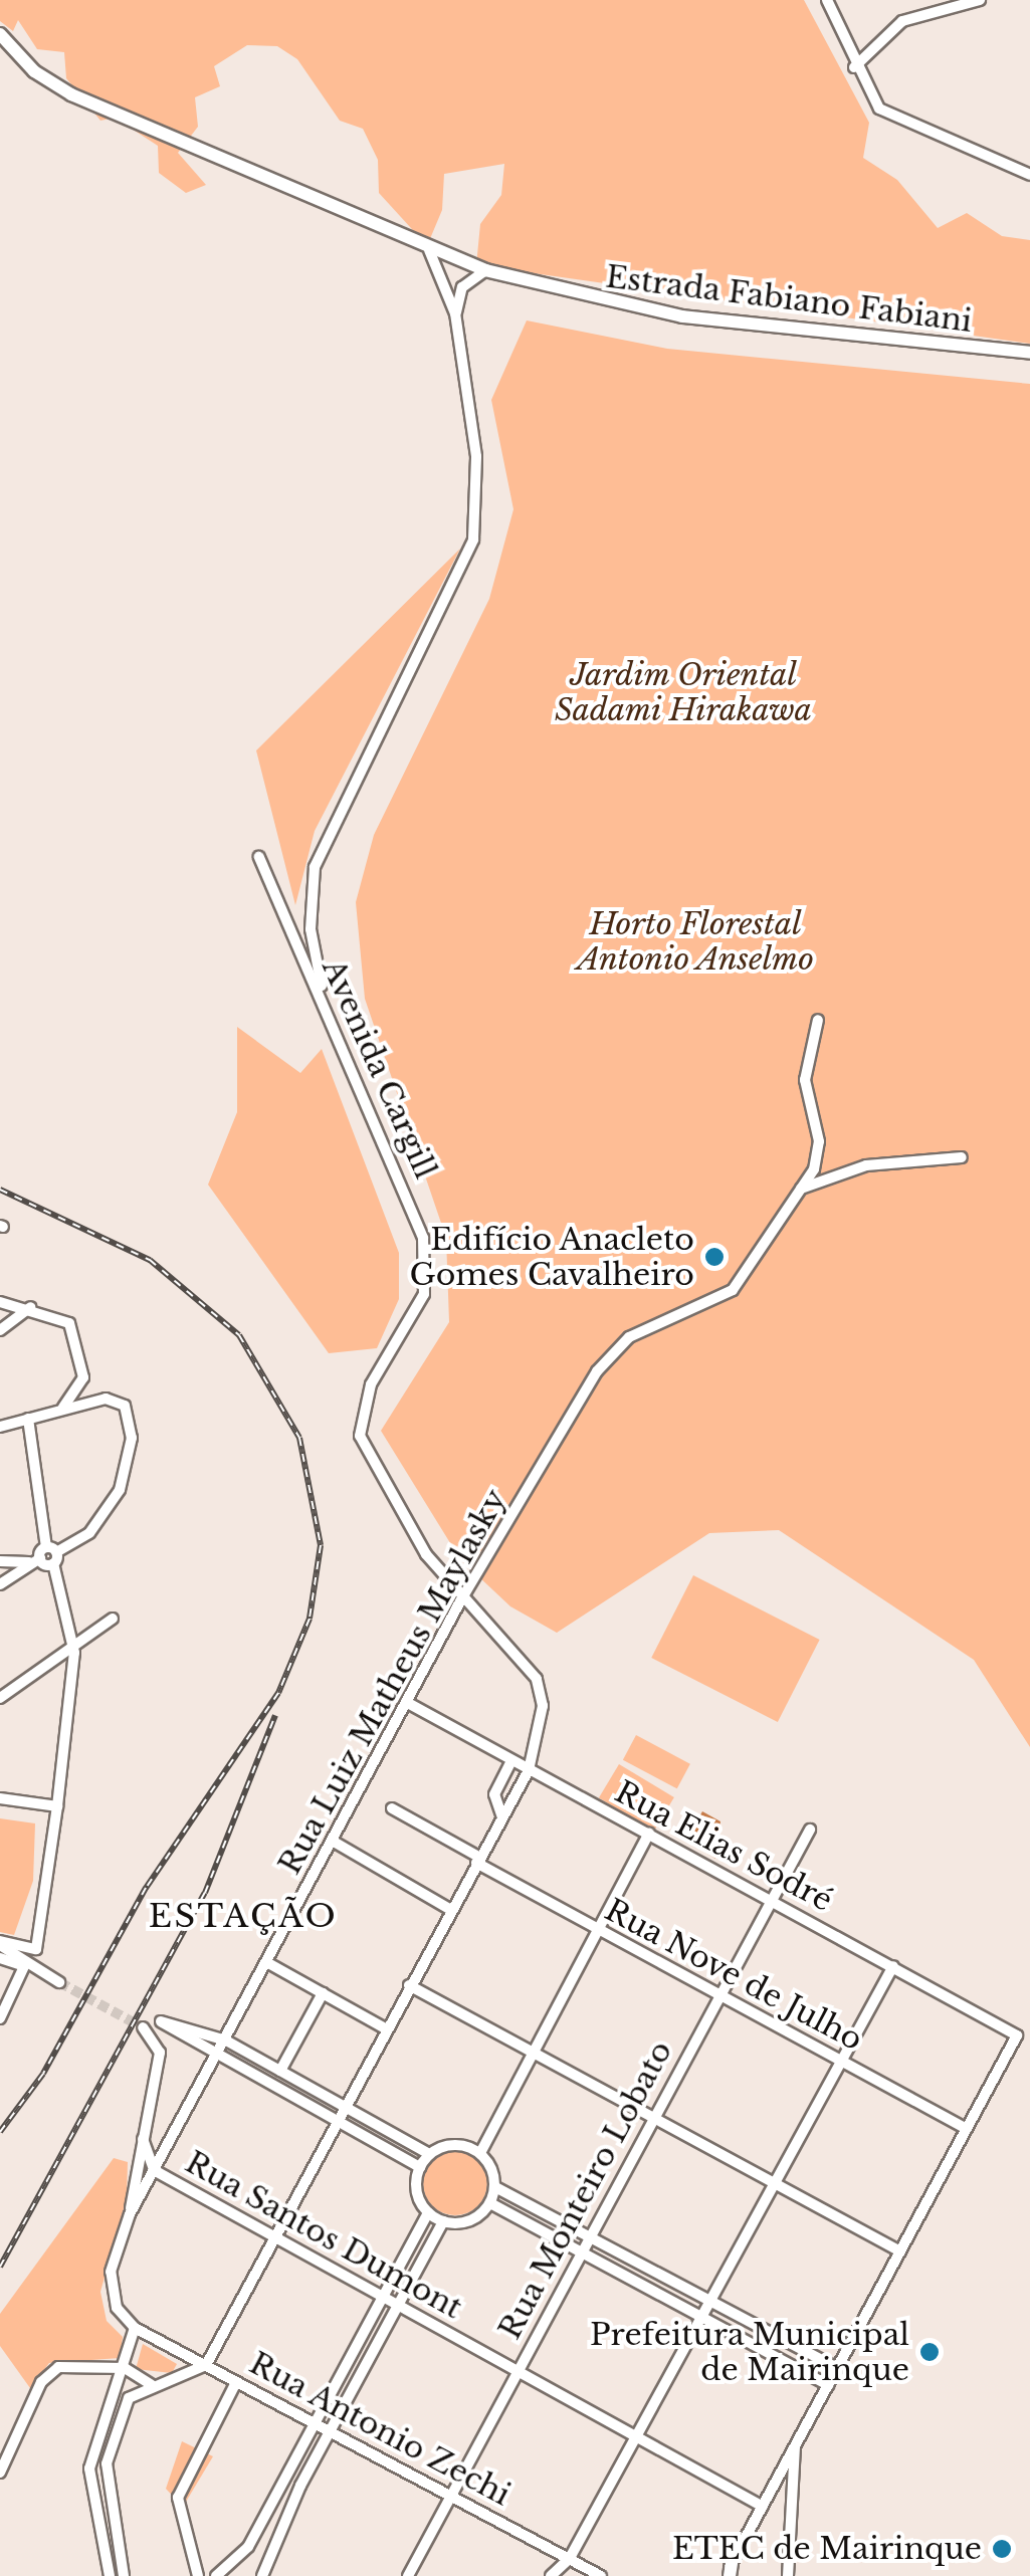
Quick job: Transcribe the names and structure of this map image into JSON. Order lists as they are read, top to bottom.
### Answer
{
  "streets": {
    "street": [
      "Estrada Fabiano Fabiani",
      "Avenida Cargill",
      "Rua Luiz Matheus Maylasky",
      "Rua Elias Sodré",
      "Rua Nove de Julho",
      "Rua Monteiro Lobato",
      "Rua Santos Dumont",
      "Rua Antonio Zechi"
    ]
  },
  "crossings": [
    ["Avenida Cargill", "Rua Luiz Matheus Maylasky"],
    ["Avenida Cargill", "Rua Elias Sodré"],
    ["Avenida Cargill", "Rua Nove de Julho"],
    ["Avenida Cargill", "Rua Santos Dumont"],
    ["Avenida Cargill", "Rua Antonio Zechi"],
    ["Rua Luiz Matheus Maylasky", "Rua Elias Sodré"],
    ["Rua Luiz Matheus Maylasky", "Rua Santos Dumont"],
    ["Rua Luiz Matheus Maylasky", "Rua Antonio Zechi"],
    ["Rua Elias Sodré", "Rua Nove de Julho"],
    ["Rua Elias Sodré", "Rua Monteiro Lobato"],
    ["Rua Nove de Julho", "Rua Monteiro Lobato"],
    ["Rua Monteiro Lobato", "Rua Santos Dumont"],
    ["Rua Monteiro Lobato", "Rua Antonio Zechi"]
  ],
  "districts": ["ESTAÇÃO"],
  "parks": ["Jardim Oriental Sadami Hirakawa", "Horto Florestal Antonio Anselmo"],
  "places": ["Edifício Anacleto Gomes Cavalheiro", "Prefeitura Municipal de Mairinque", "ETEC de Mairinque"]
}
